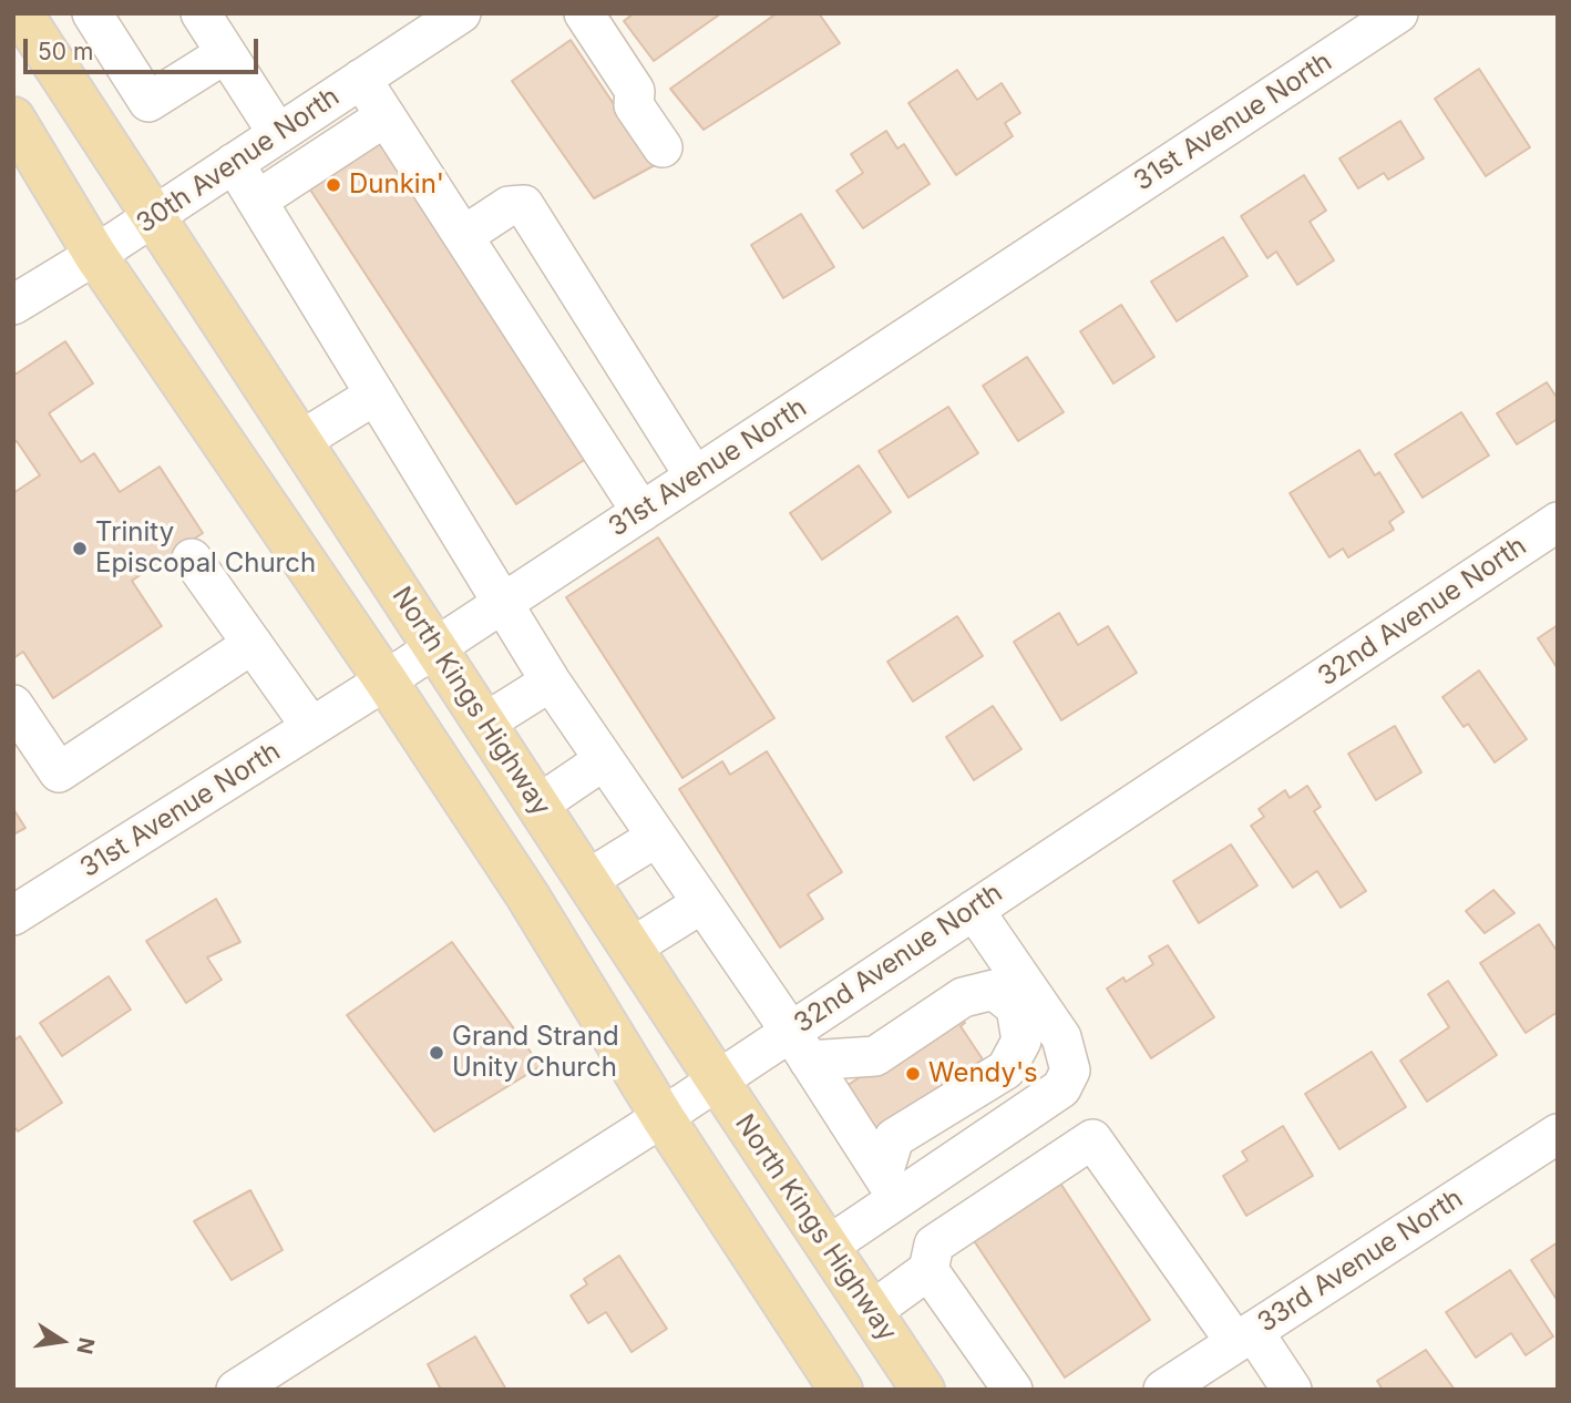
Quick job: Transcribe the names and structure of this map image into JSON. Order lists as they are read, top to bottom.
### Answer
{
  "streets": {
    "main road": ["North Kings Highway"],
    "street": [
      "31st Avenue North",
      "30th Avenue North",
      "32nd Avenue North",
      "33rd Avenue North"
    ]
  },
  "crossings": [
    ["31st Avenue North", "North Kings Highway"],
    ["30th Avenue North", "North Kings Highway"],
    ["32nd Avenue North", "North Kings Highway"]
  ],
  "places": [
    "Dunkin'",
    "Trinity Episcopal Church",
    "Grand Strand Unity Church",
    "Wendy's"
  ],
  "scale_bar": "50 m",
  "north": "right"
}
